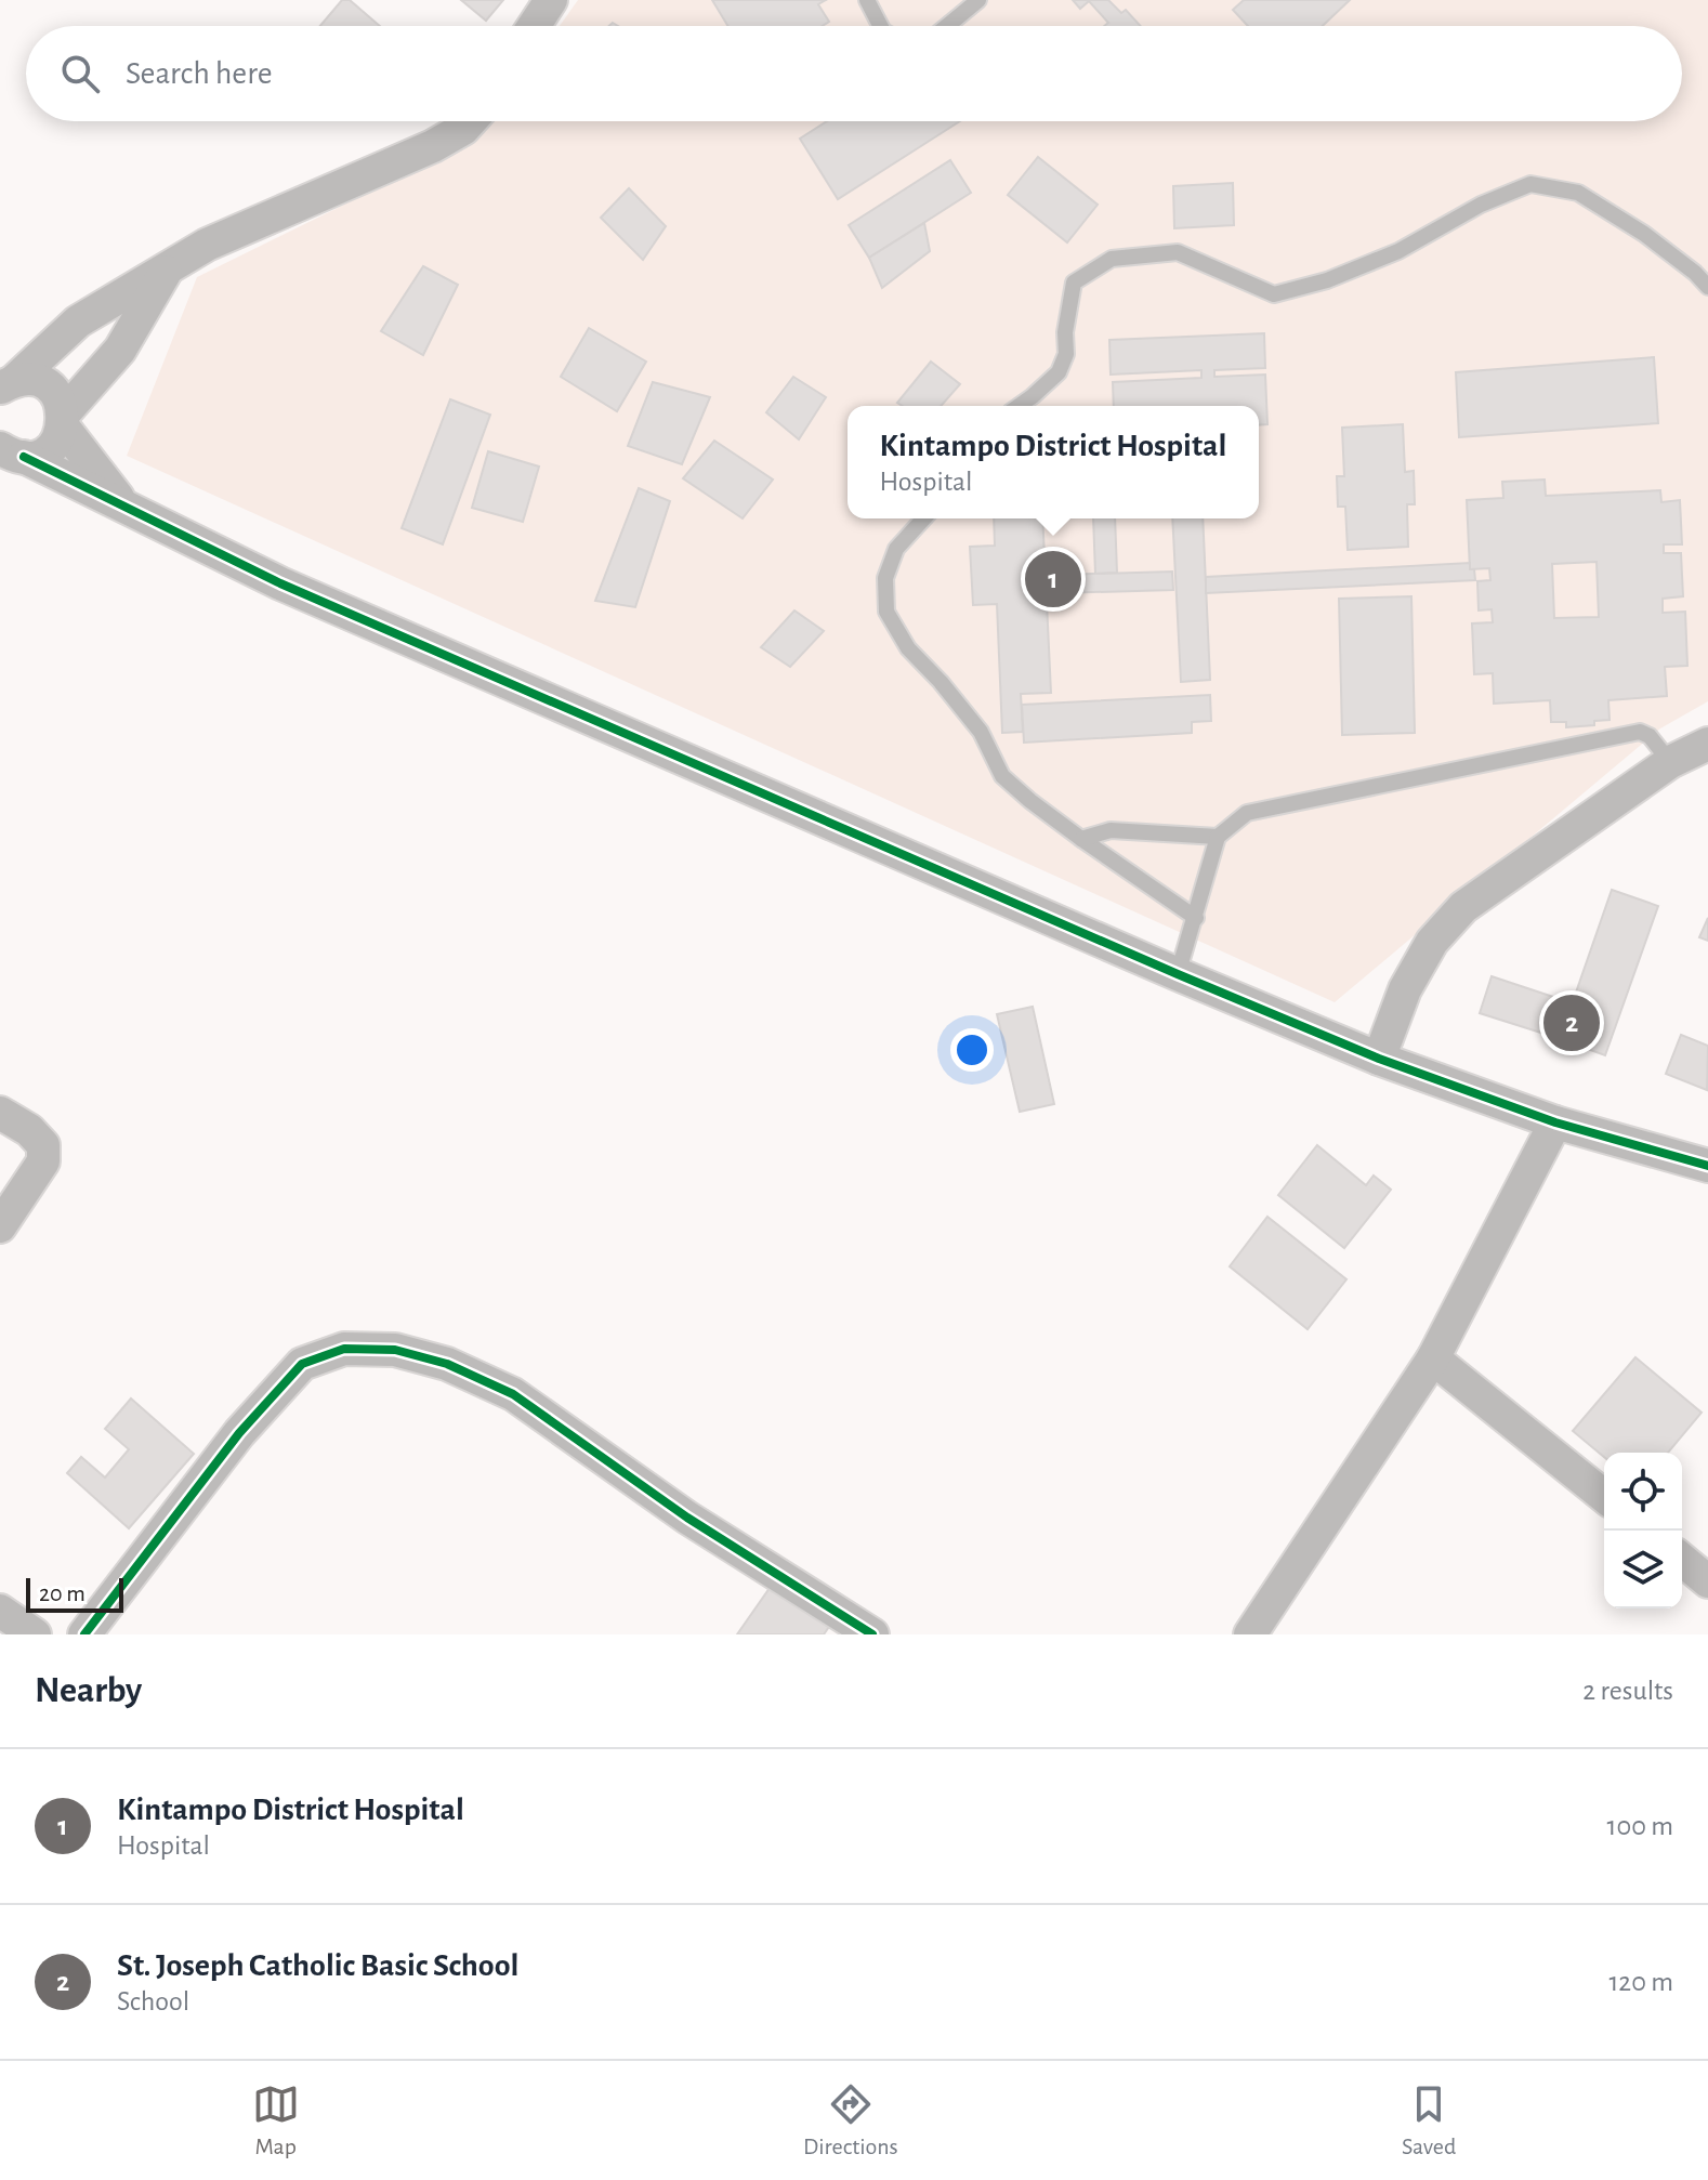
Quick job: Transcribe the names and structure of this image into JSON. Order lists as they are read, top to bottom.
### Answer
{
  "scale_bar": "20 m",
  "page": {
    "search": "Search here",
    "popup": ["Kintampo District Hospital", "Hospital"],
    "pins": ["1", "2"],
    "scale": "20 m",
    "heading": ["Nearby", "2 results"],
    "list": [
      {
        "mark": "1",
        "name": "Kintampo District Hospital",
        "note": "Hospital",
        "value": "100 m"
      },
      {
        "mark": "2",
        "name": "St. Joseph Catholic Basic School",
        "note": "School",
        "value": "120 m"
      }
    ],
    "nav": ["Map", "Directions", "Saved"]
  }
}
